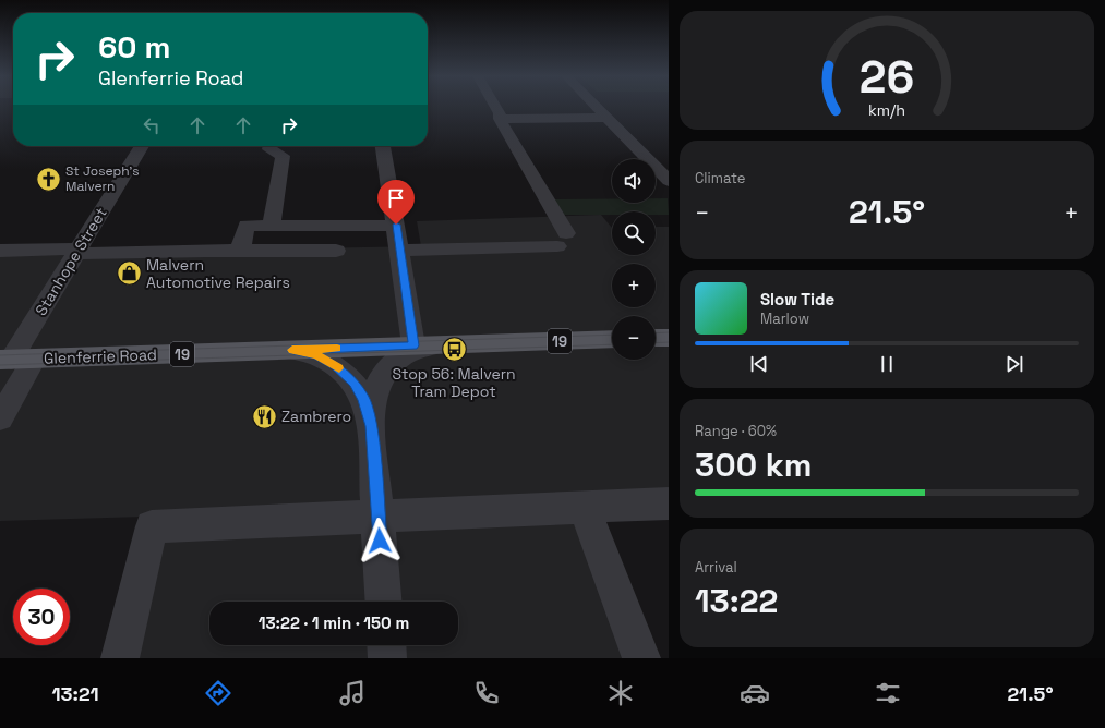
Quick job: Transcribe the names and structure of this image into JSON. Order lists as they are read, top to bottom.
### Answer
{
  "streets": {
    "main road": ["19", "Glenferrie Road"],
    "street": ["Stanhope Street"]
  },
  "crossings": [
    ["Stanhope Street", "Glenferrie Road"]
  ],
  "places": {
    "church": ["St Joseph's Malvern"],
    "shop": ["Malvern Automotive Repairs"],
    "bus stop": ["Stop 56: Malvern Tram Depot"],
    "restaurant": ["Zambrero"]
  },
  "page": {
    "turn": ["60 m", "Glenferrie Road"],
    "tile": [
      "Climate",
      ["Range · 60%", "300 km"],
      ["Arrival", "13:22"]
    ],
    "map_buttons": ["+", "−"],
    "heat": ["−", "21.5°", "+"],
    "song": ["Slow Tide", "Marlow"],
    "limit": "30",
    "trip": "13:22 · 1 min · 150 m",
    "tabs": ["13:21", "21.5°"],
    "gauge": ["26", "km/h"]
  }
}
